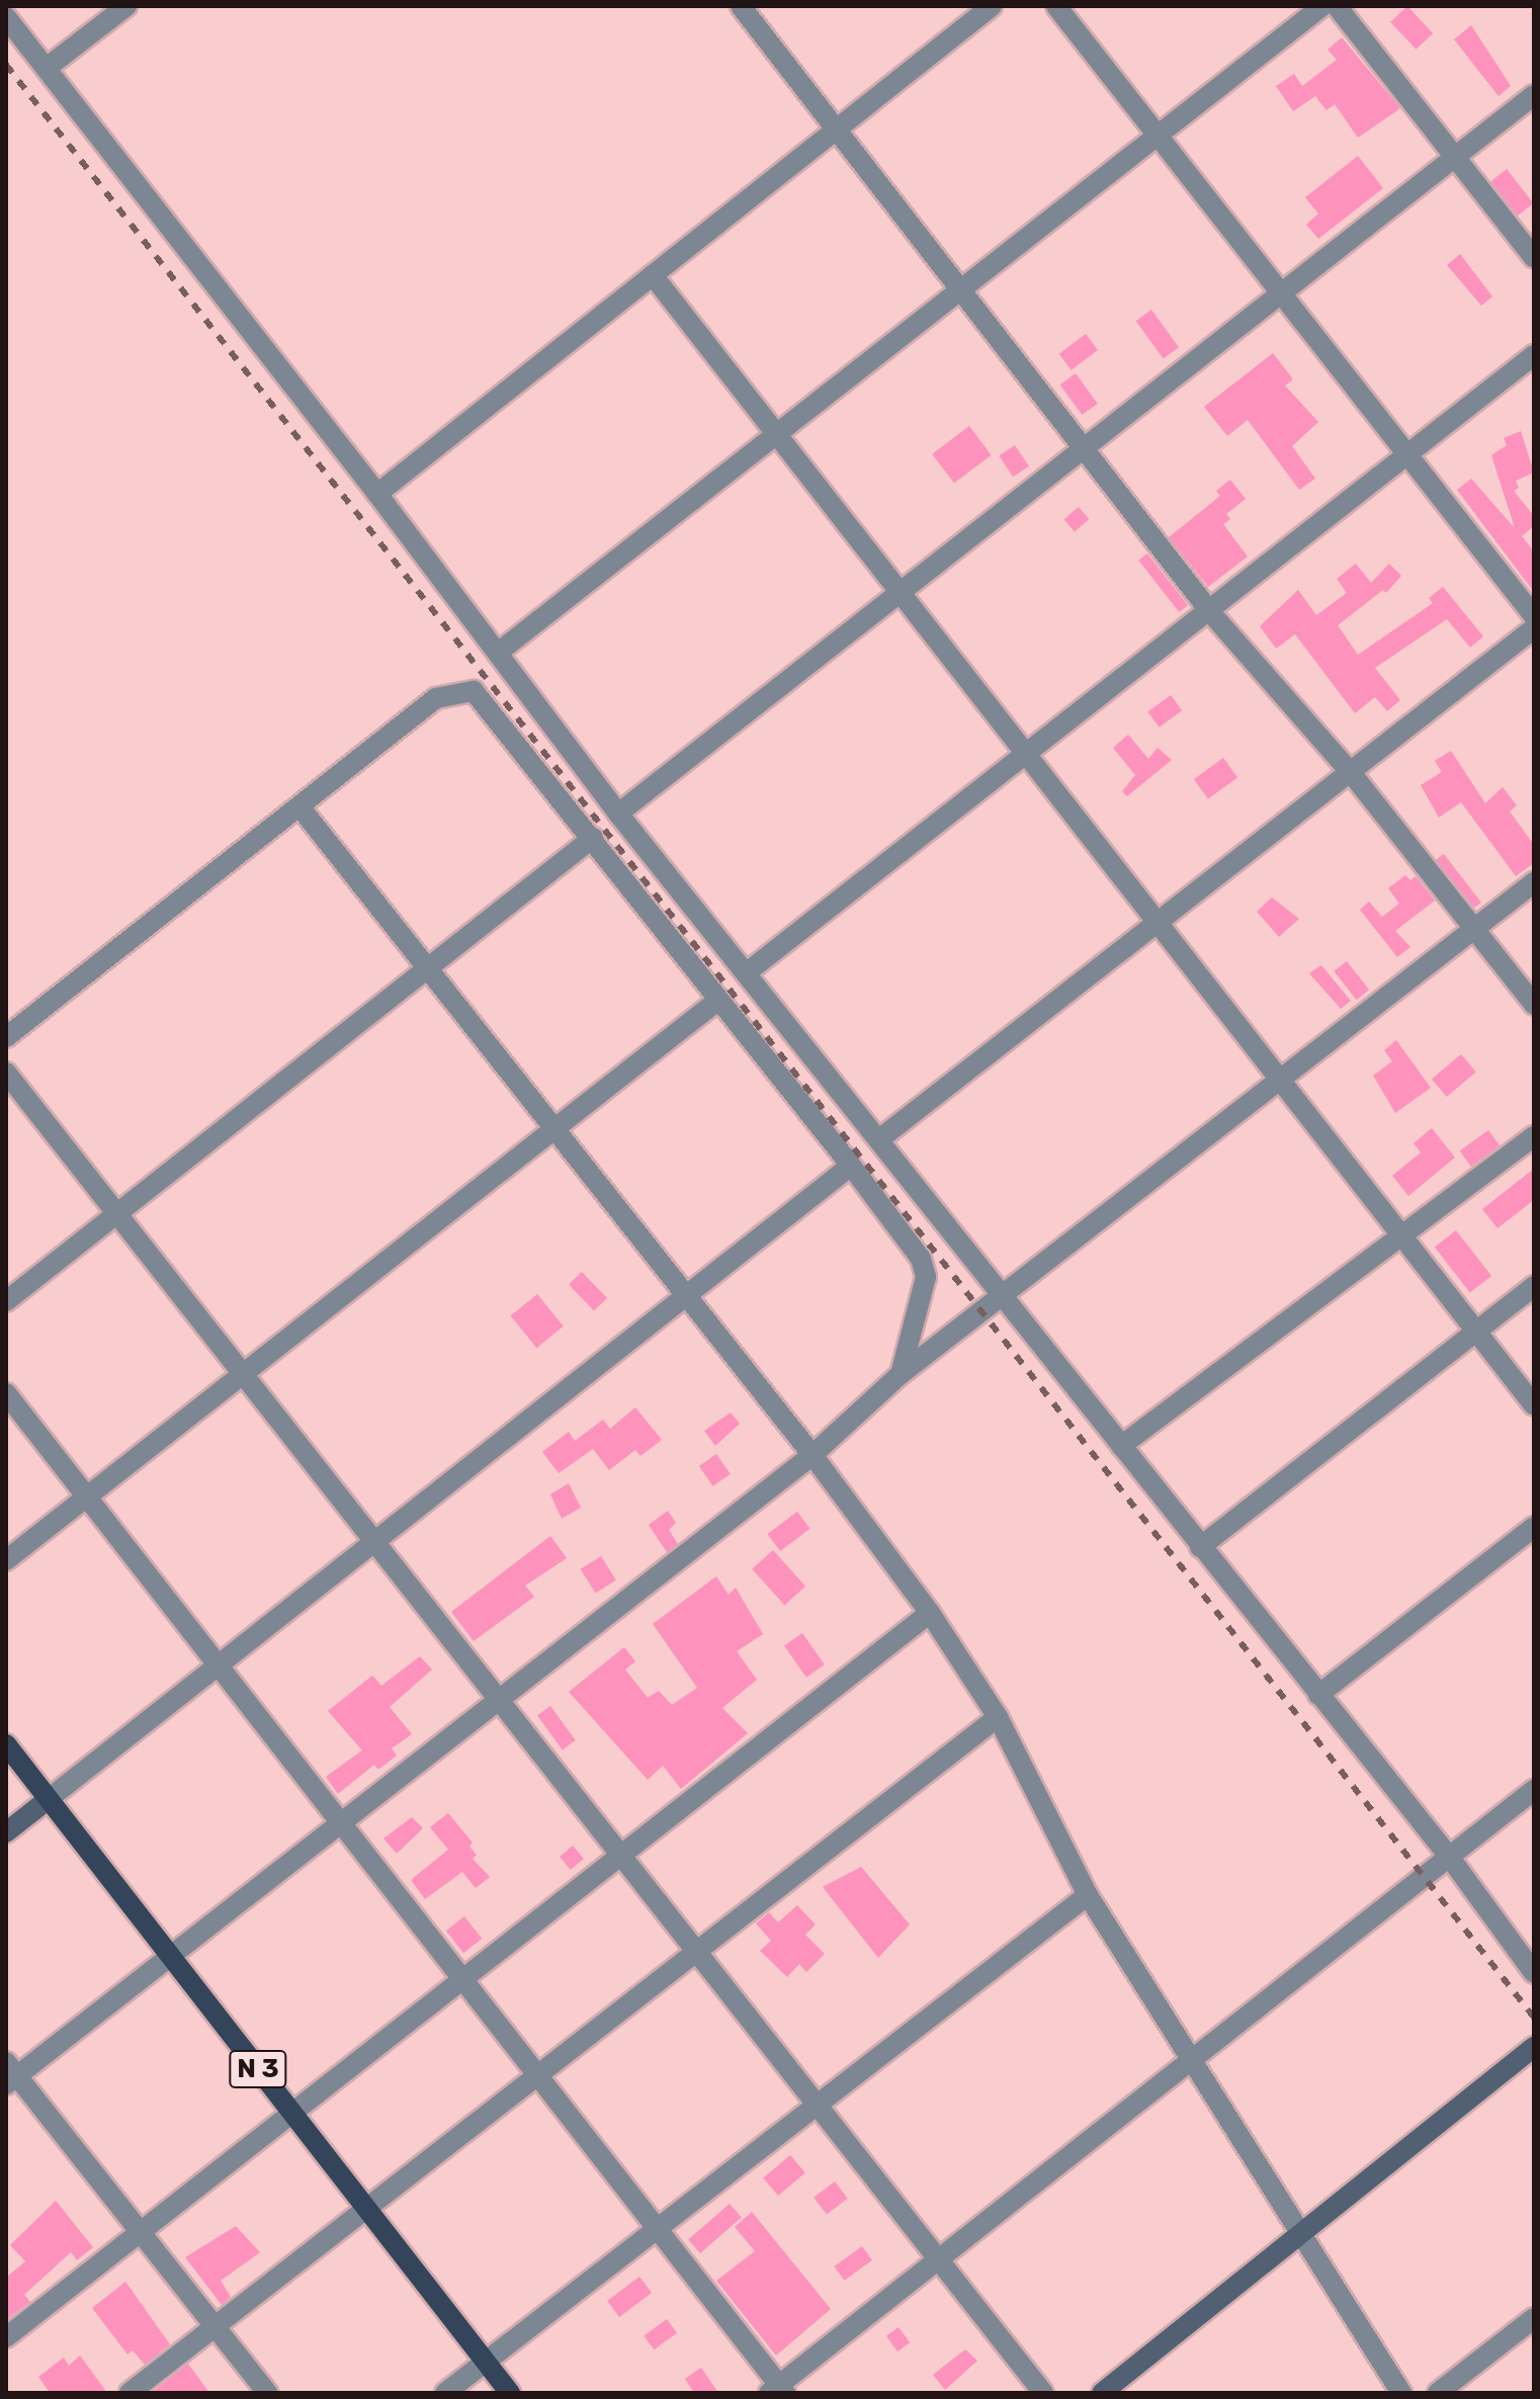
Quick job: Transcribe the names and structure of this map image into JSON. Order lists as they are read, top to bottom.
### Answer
{
  "streets": {
    "main road": ["N 3"]
  }
}
